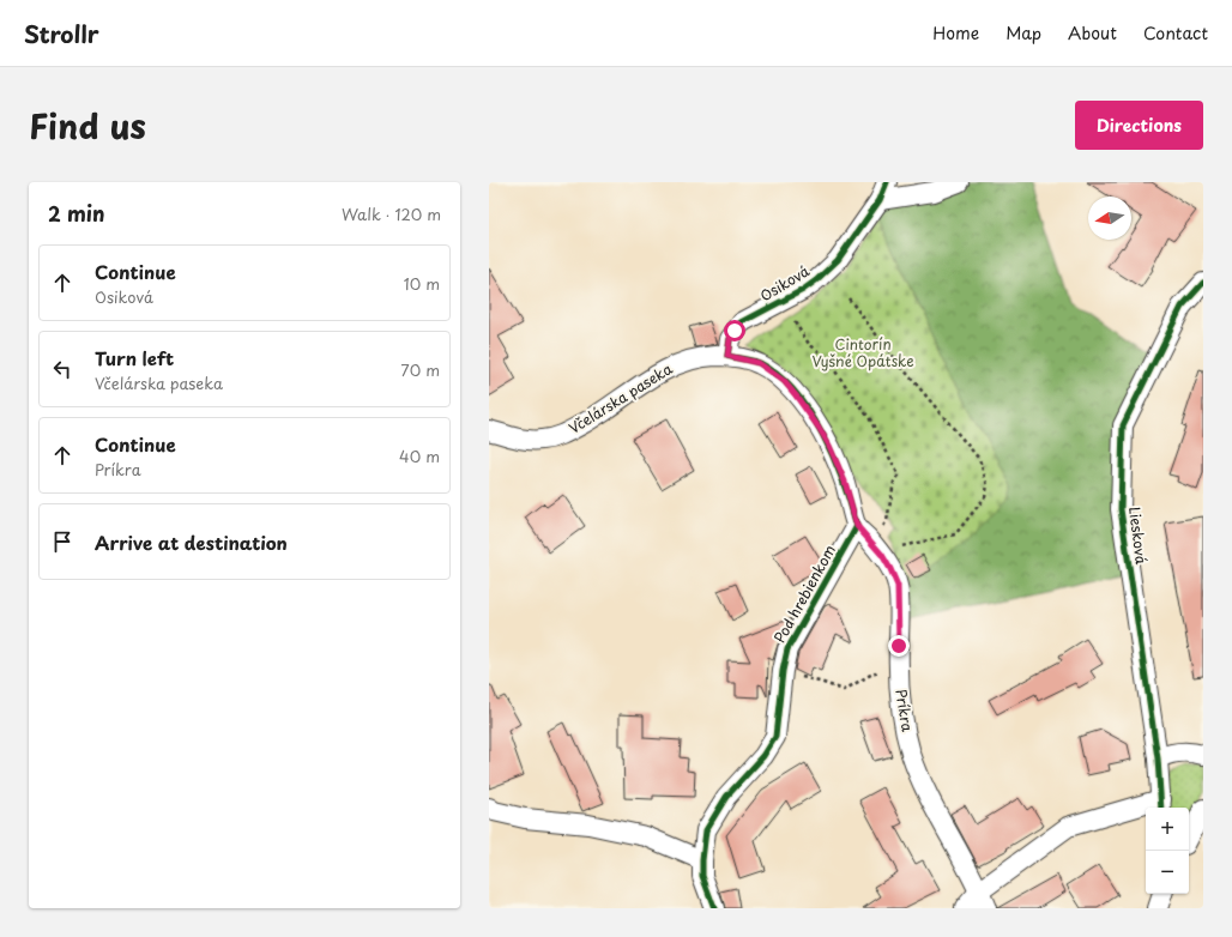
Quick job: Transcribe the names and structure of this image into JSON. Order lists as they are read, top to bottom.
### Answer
{
  "streets": {
    "street": [
      "Osiková",
      "Včelárska paseka",
      "Liesková",
      "Pod hrebienkom",
      "Príkra"
    ]
  },
  "crossings": [
    ["Osiková", "Včelárska paseka"],
    ["Včelárska paseka", "Pod hrebienkom"],
    ["Včelárska paseka", "Príkra"],
    ["Pod hrebienkom", "Príkra"]
  ],
  "parks": ["Cintorín Vyšné Opátske"],
  "north": "left",
  "page": {
    "header": "Strollr",
    "nav": [
      "Home",
      "Map",
      "About",
      "Contact"
    ],
    "title": "Find us",
    "buttons": "Directions",
    "heading": ["2 min", "Walk · 120 m"],
    "list": [
      ["Continue", "Osiková", "10 m"],
      ["Turn left", "Včelárska paseka", "70 m"],
      ["Continue", "Príkra", "40 m"],
      "Arrive at destination"
    ],
    "map_buttons": ["+", "−"]
  }
}
